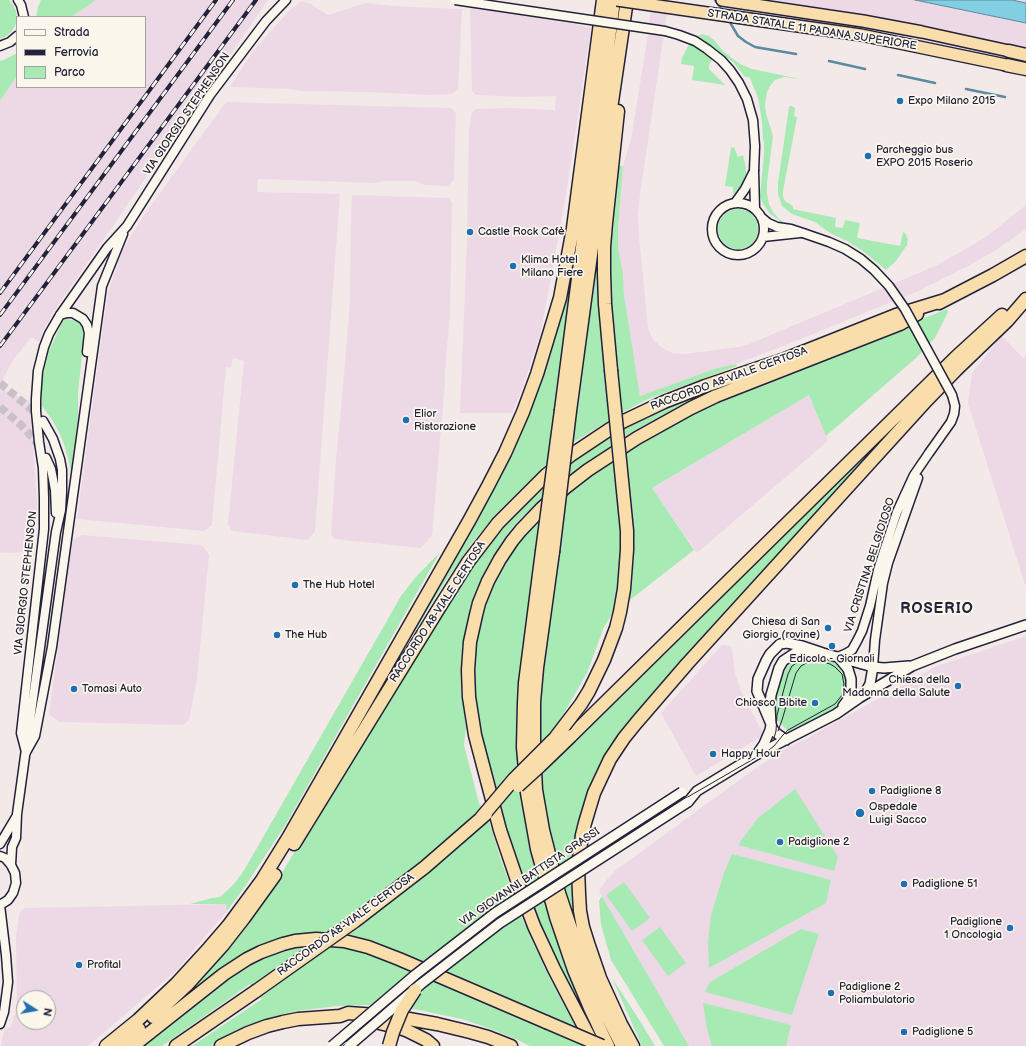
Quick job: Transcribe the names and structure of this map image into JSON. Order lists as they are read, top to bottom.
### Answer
{
  "streets": {
    "highway": ["STRADA STATALE 11 PADANA SUPERIORE", "RACCORDO A8-VIALE CERTOSA"],
    "main road": ["VIA GIOVANNI BATTISTA GRASSI"],
    "street": ["VIA GIORGIO STEPHENSON", "VIA CRISTINA BELGIOIOSO"]
  },
  "crossings": [
    ["VIA CRISTINA BELGIOIOSO", "VIA GIOVANNI BATTISTA GRASSI"]
  ],
  "districts": ["ROSERIO"],
  "places": [
    "Expo Milano 2015",
    "Parcheggio bus EXPO 2015 Roserio",
    "Castle Rock Cafè",
    "Klima Hotel Milano Fiere",
    "Elior Ristorazione",
    "The Hub Hotel",
    "Chiesa di San Giorgio (rovine)",
    "The Hub",
    "Edicola - Giornali",
    "Chiesa della Madonna della Salute",
    "Tomasi Auto",
    "Chiosco Bibite",
    "Happy Hour",
    "Padiglione 8",
    "Ospedale Luigi Sacco",
    "Padiglione 2",
    "Padiglione 51",
    "Padiglione 1 Oncologia",
    "Profital",
    "Padiglione 2 Poliambulatorio",
    "Padiglione 5"
  ],
  "legend": ["Strada", "Ferrovia", "Parco"],
  "north": "right"
}
